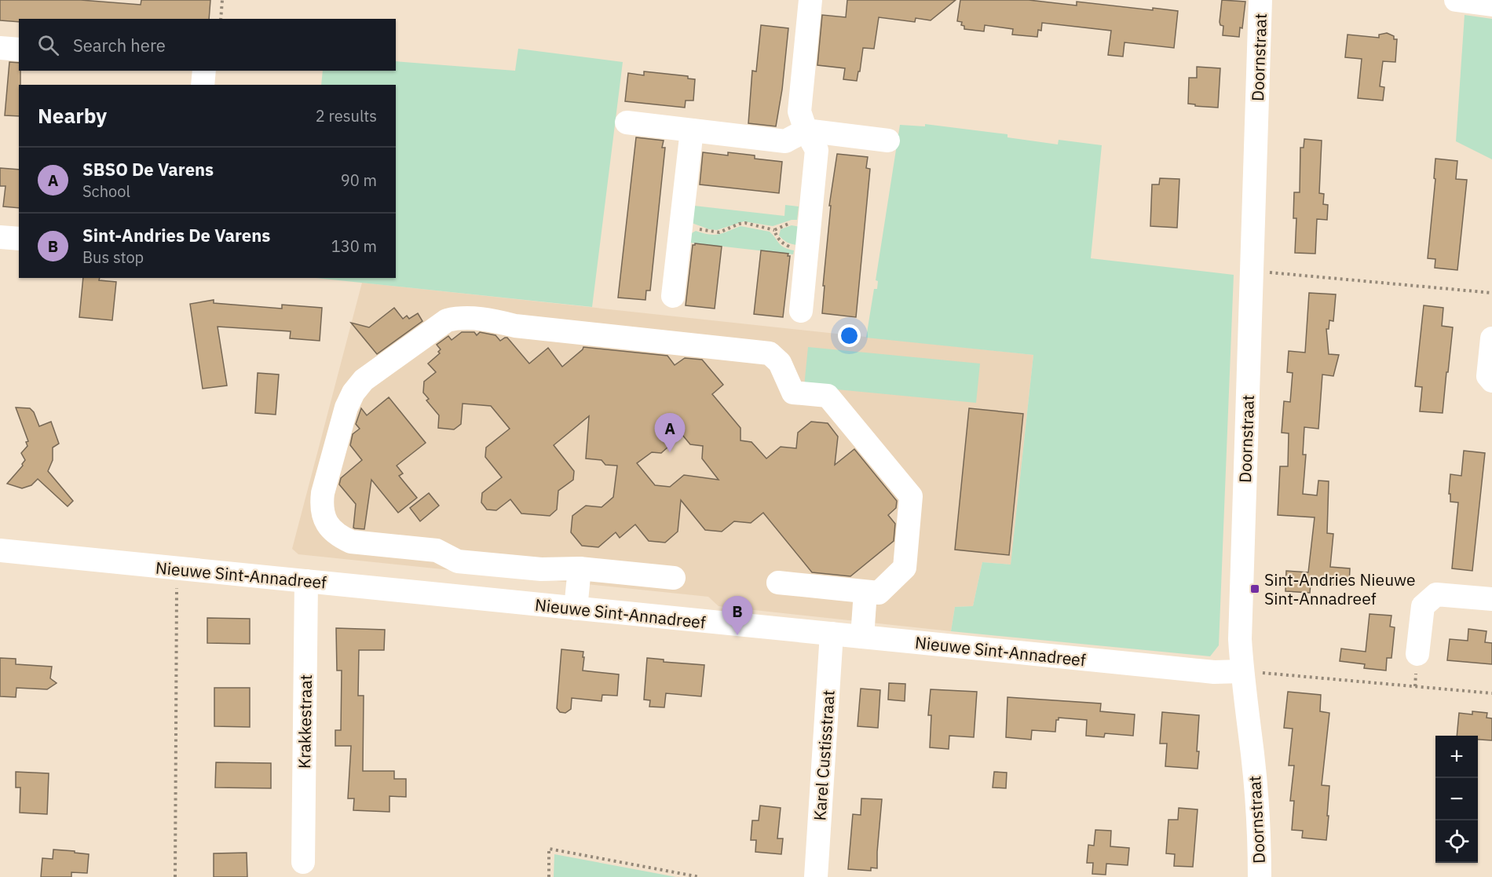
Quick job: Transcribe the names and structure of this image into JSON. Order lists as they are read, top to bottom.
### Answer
{
  "streets": {
    "street": [
      "Doornstraat",
      "Nieuwe Sint-Annadreef",
      "Krakkestraat",
      "Karel Custisstraat"
    ]
  },
  "crossings": [
    ["Doornstraat", "Nieuwe Sint-Annadreef"],
    ["Nieuwe Sint-Annadreef", "Krakkestraat"],
    ["Nieuwe Sint-Annadreef", "Karel Custisstraat"]
  ],
  "places": {
    "transit": ["Sint-Andries Nieuwe Sint-Annadreef"]
  },
  "page": {
    "search": "Search here",
    "heading": ["Nearby", "2 results"],
    "list": [
      {
        "mark": "A",
        "name": "SBSO De Varens",
        "note": "School",
        "value": "90 m"
      },
      {
        "mark": "B",
        "name": "Sint-Andries De Varens",
        "note": "Bus stop",
        "value": "130 m"
      }
    ],
    "pins": ["A", "B"],
    "map_buttons": ["+", "−"]
  }
}
